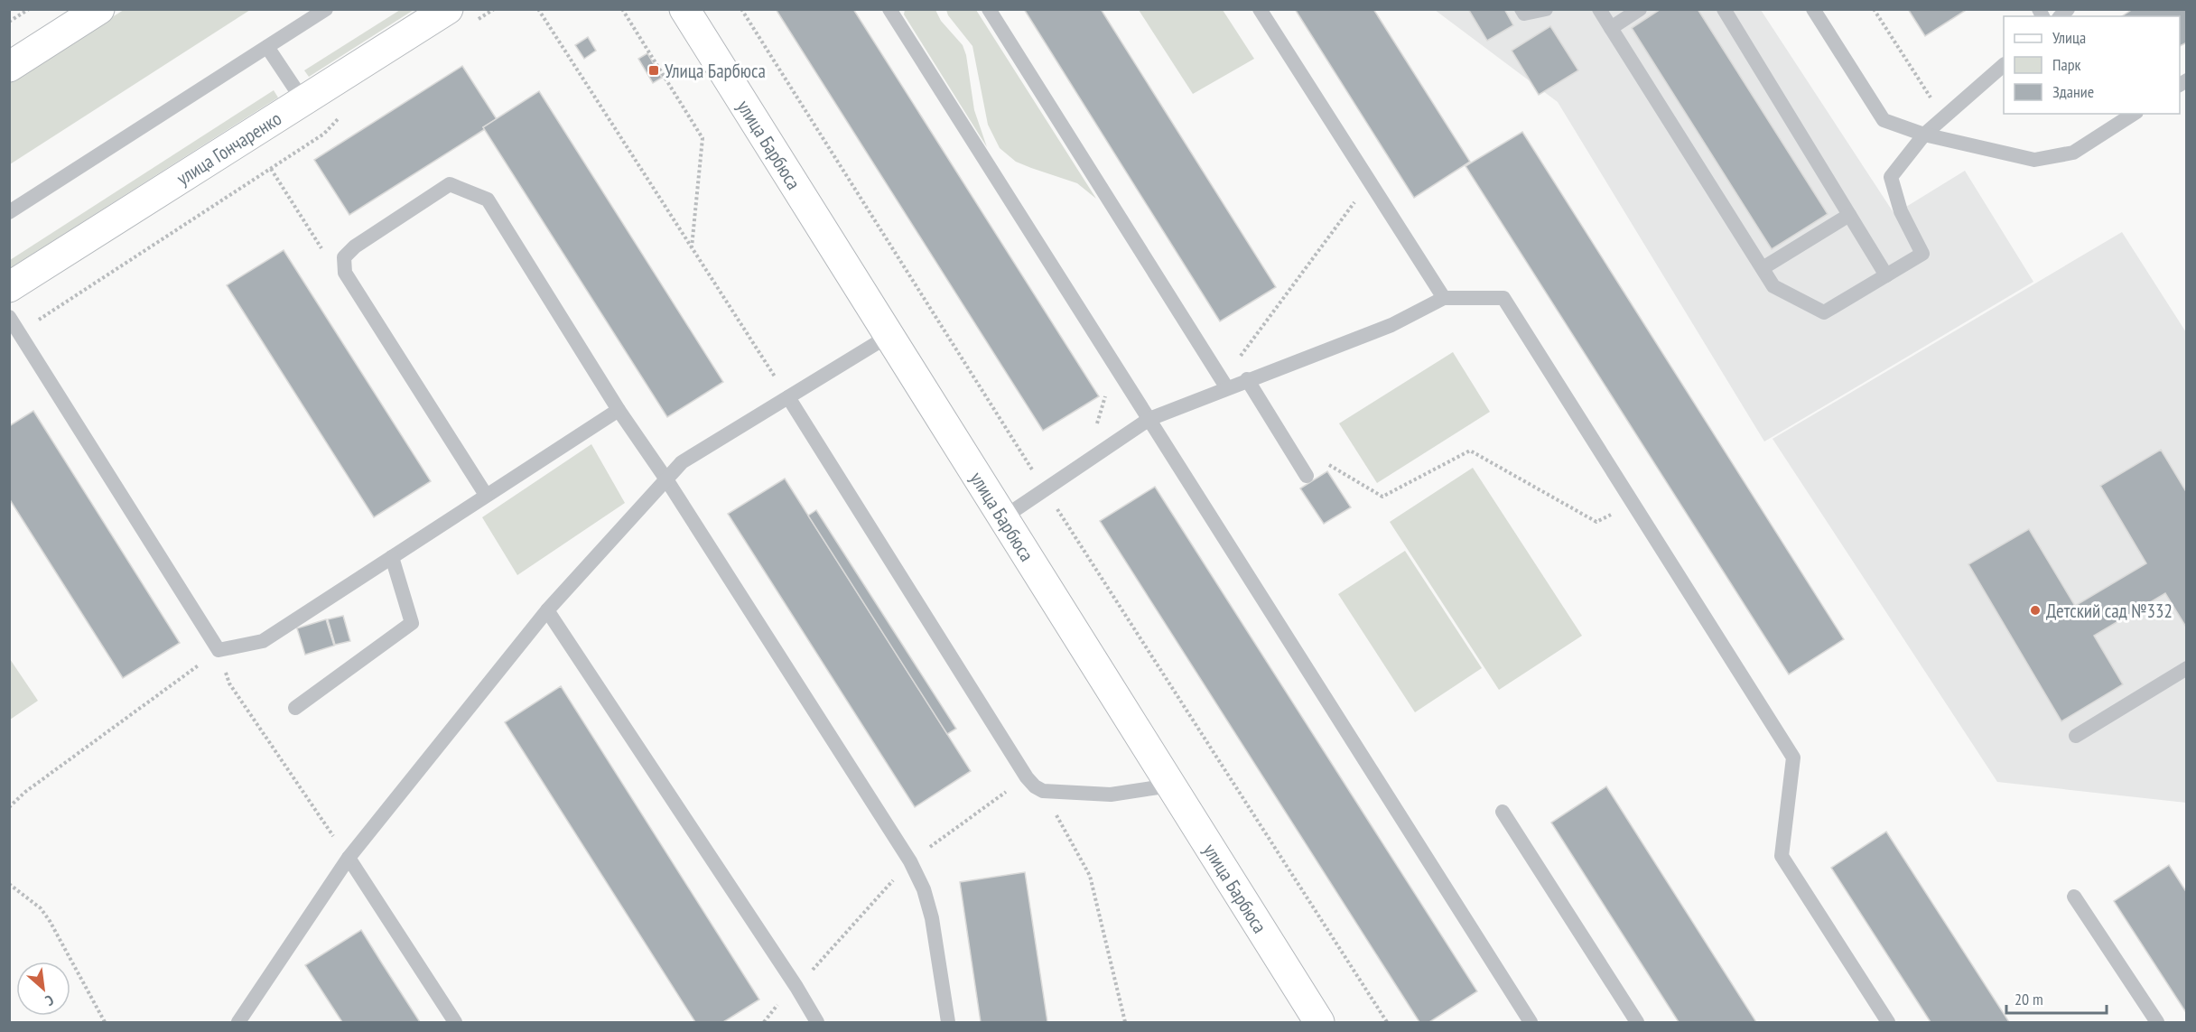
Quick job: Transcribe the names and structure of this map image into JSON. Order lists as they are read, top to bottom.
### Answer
{
  "streets": {
    "street": ["улица Барбюса", "улица Гончаренко"]
  },
  "places": {
    "transit": ["Улица Барбюса"],
    "other": ["Детский сад №332"]
  },
  "legend": ["Улица", "Парк", "Здание"],
  "scale_bar": "20 m",
  "north": "bottom right"
}
